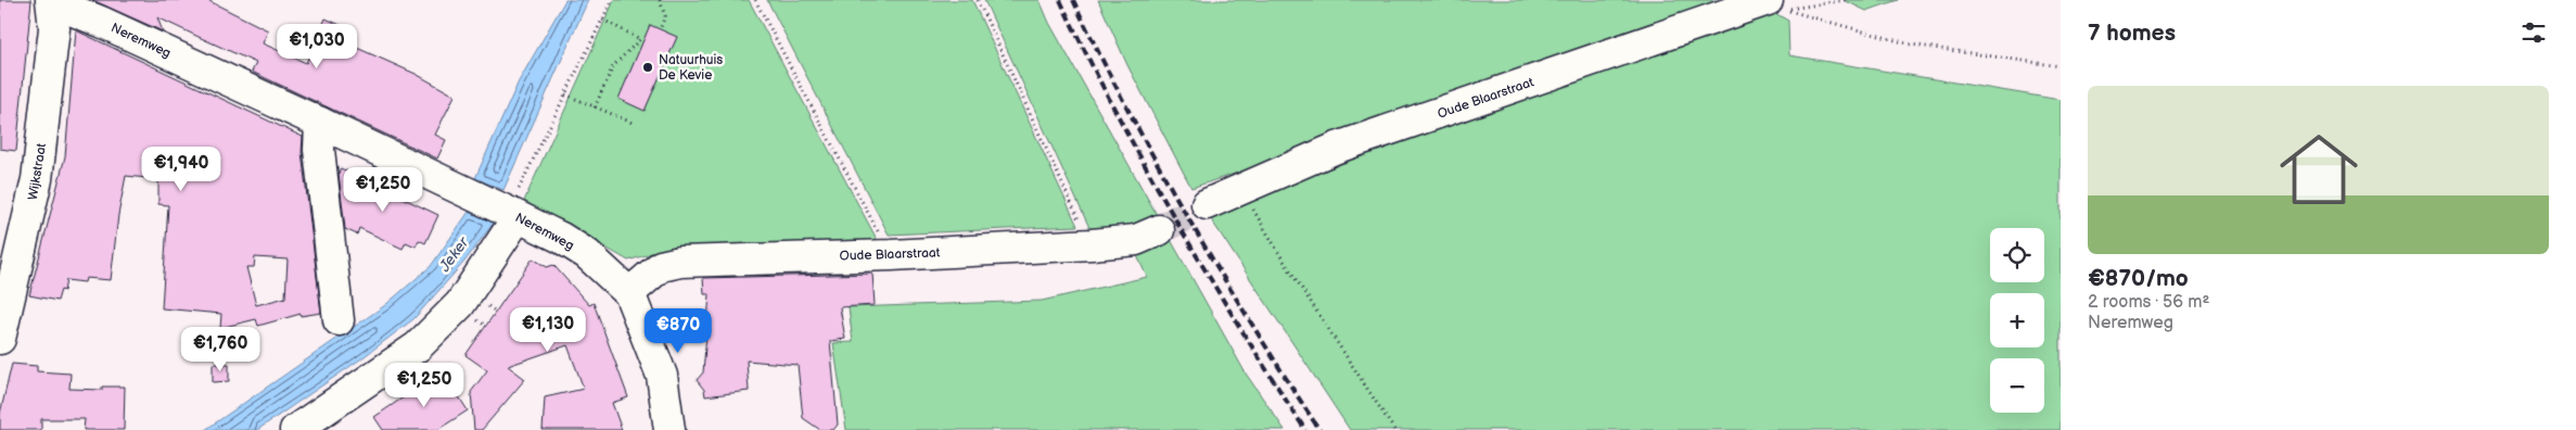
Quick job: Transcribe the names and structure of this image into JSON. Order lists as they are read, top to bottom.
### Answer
{
  "streets": {
    "street": ["Neremweg", "Oude Blaarstraat", "Wijkstraat"]
  },
  "crossings": [
    ["Neremweg", "Oude Blaarstraat"],
    ["Neremweg", "Wijkstraat"]
  ],
  "water": ["Jeker"],
  "places": ["Natuurhuis De Kevie"],
  "page": {
    "heading": "7 homes",
    "price": [
      "€1,030",
      "€1,940",
      "€1,250",
      "€1,130",
      "€870",
      "€1,760",
      "€1,250"
    ],
    "list": [
      {
        "name": "€870/mo",
        "note": "2 rooms · 56 m² · Neremweg"
      }
    ],
    "map_buttons": ["+", "−"]
  }
}
